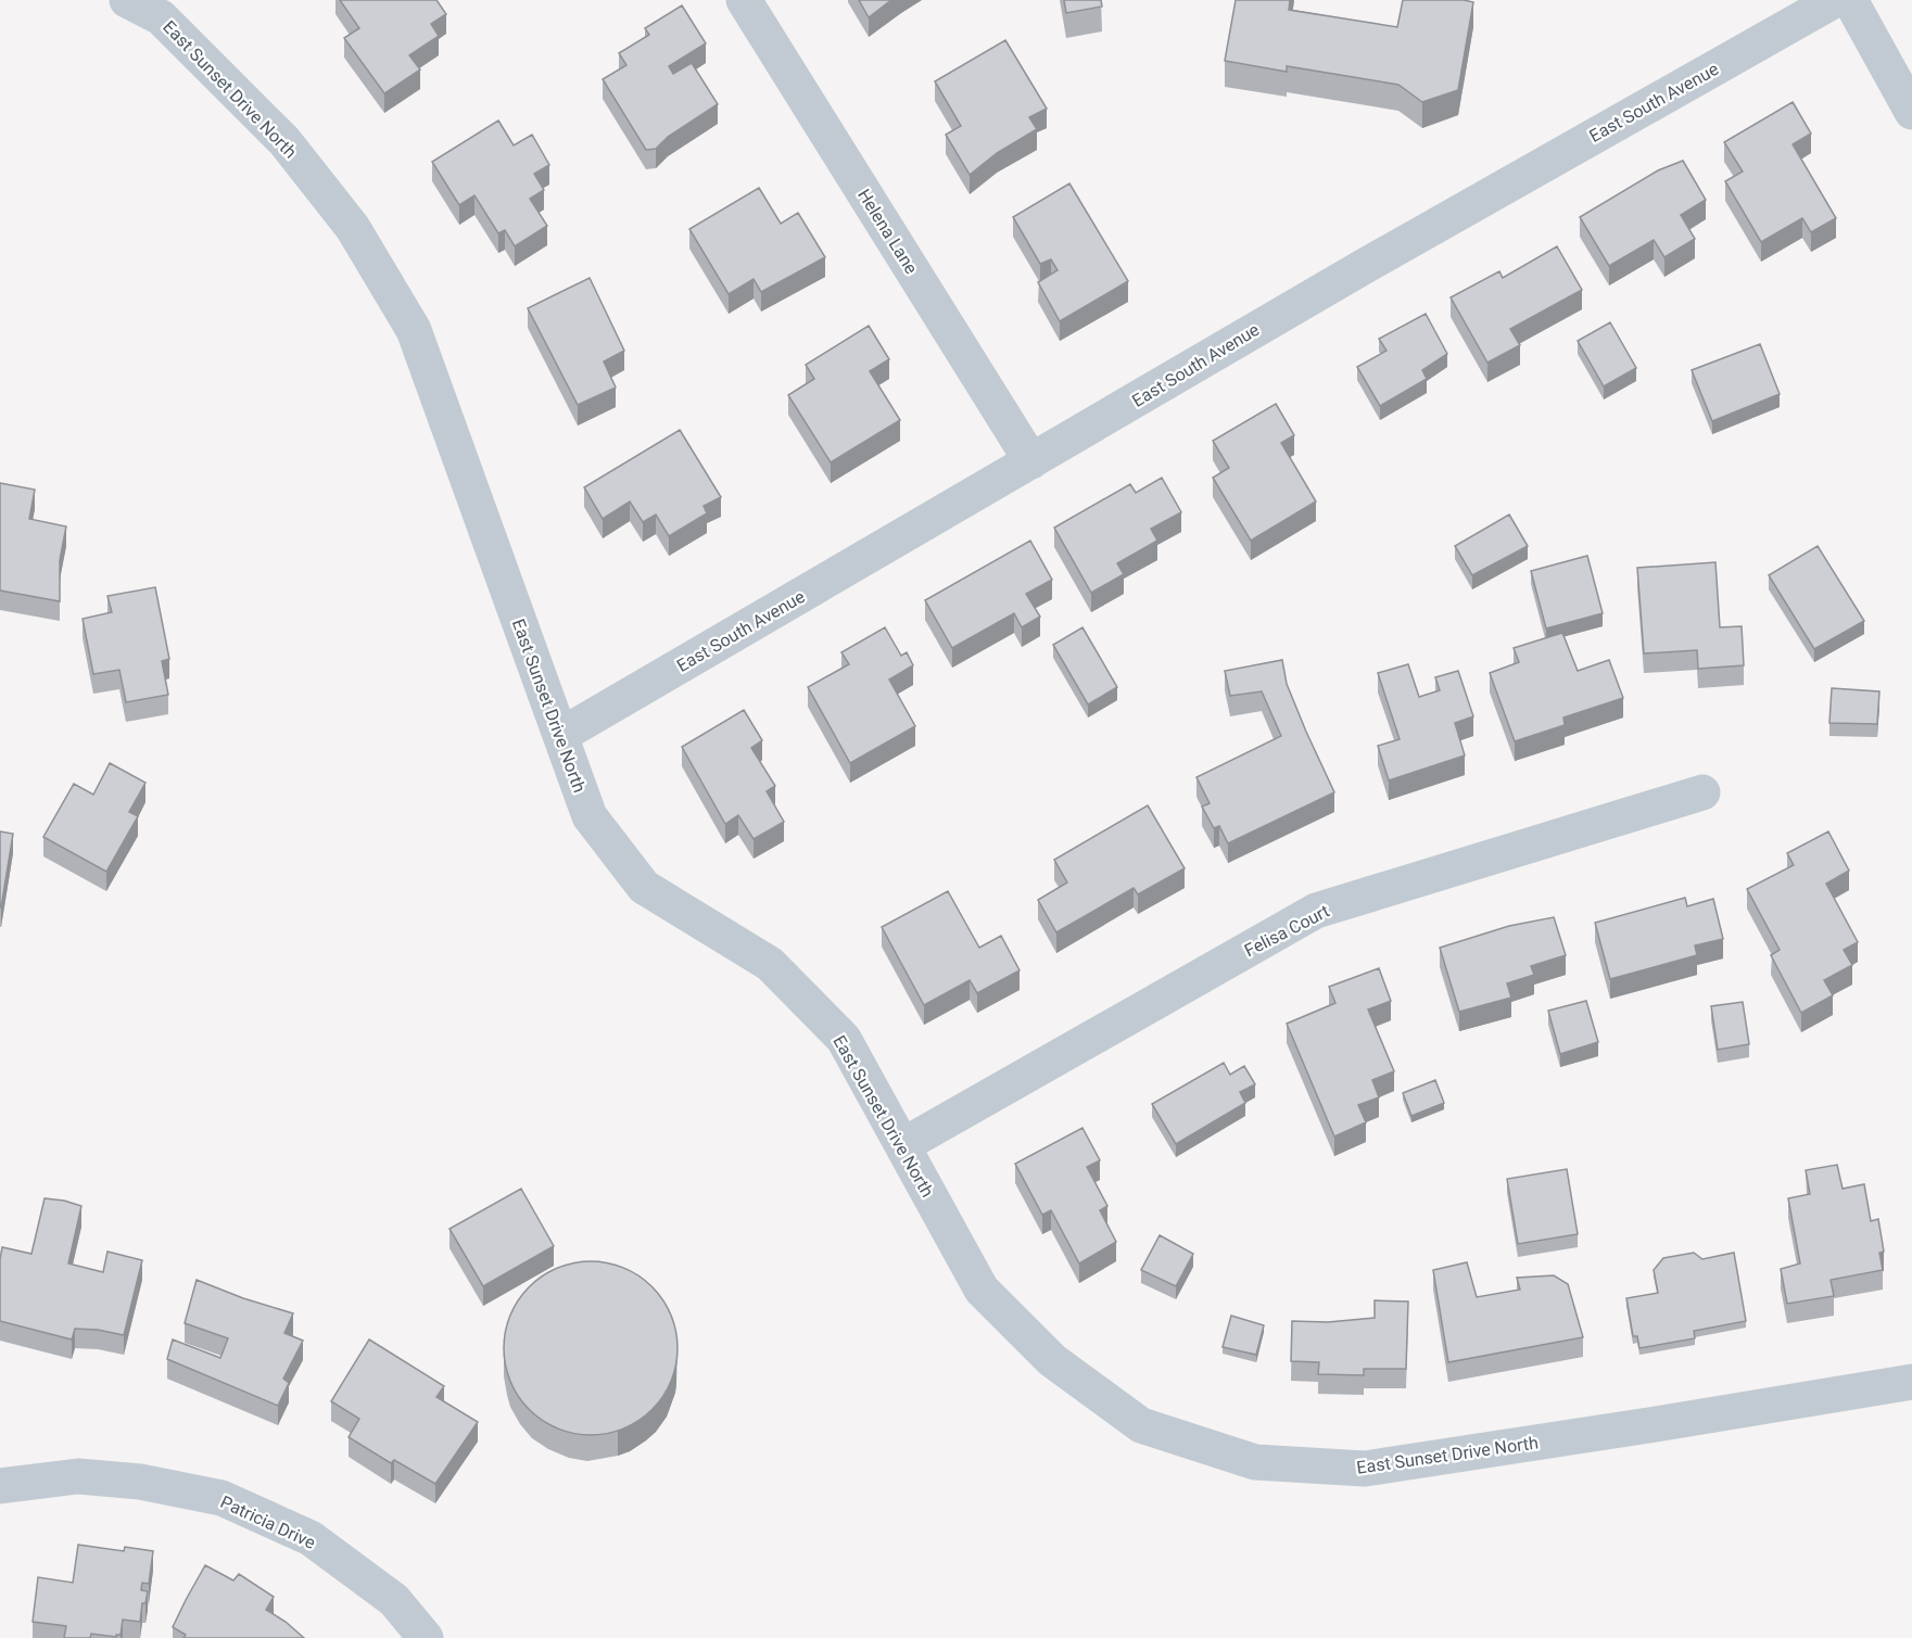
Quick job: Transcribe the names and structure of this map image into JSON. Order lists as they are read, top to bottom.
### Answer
{
  "streets": {
    "street": [
      "East Sunset Drive North",
      "East South Avenue",
      "Helena Lane",
      "Felisa Court",
      "Patricia Drive"
    ]
  },
  "crossings": [
    ["East Sunset Drive North", "East South Avenue"],
    ["East Sunset Drive North", "Felisa Court"],
    ["East South Avenue", "Helena Lane"]
  ]
}
